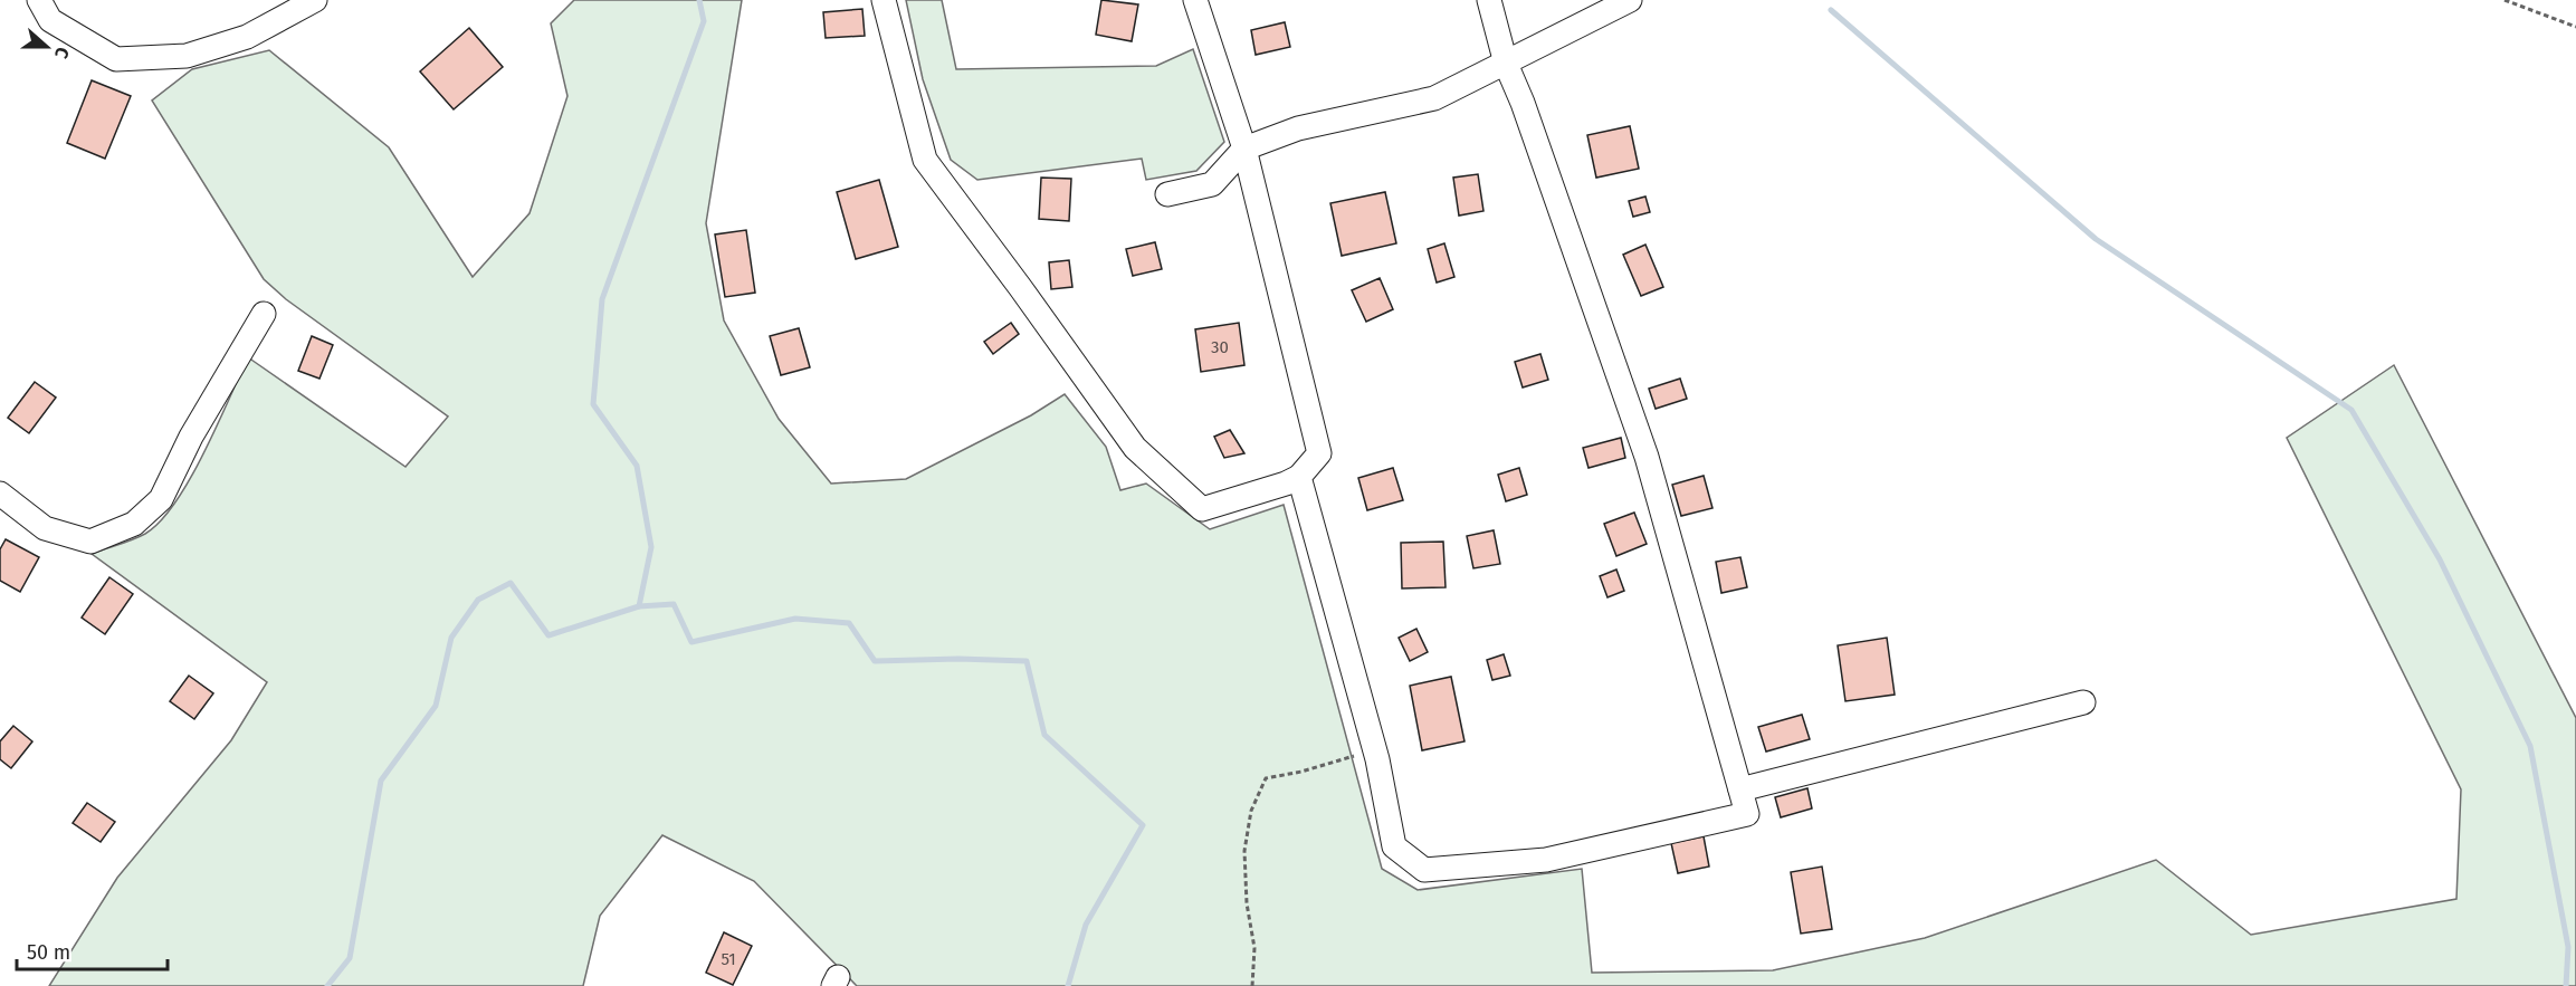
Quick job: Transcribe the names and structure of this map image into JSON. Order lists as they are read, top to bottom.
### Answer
{
  "house_numbers": ["30", "51"],
  "scale_bar": "50 m",
  "north": "right"
}
